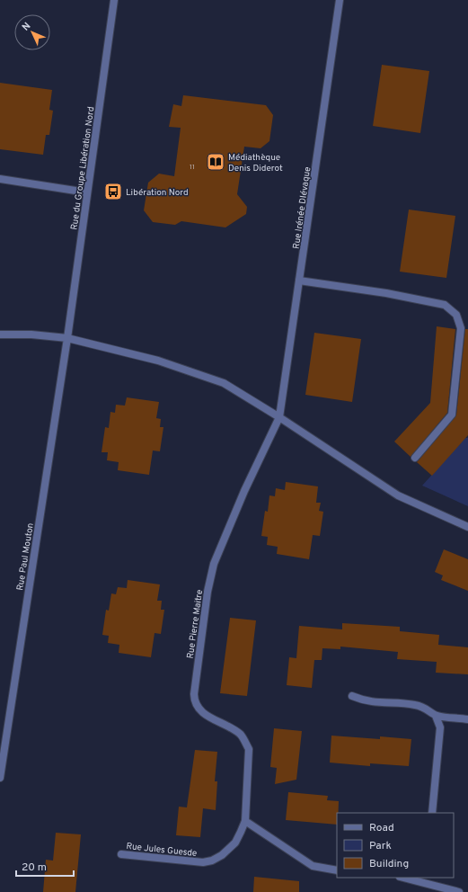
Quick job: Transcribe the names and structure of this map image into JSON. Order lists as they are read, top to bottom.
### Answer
{
  "streets": {
    "street": [
      "Rue du Groupe Libération Nord",
      "Rue Irénée Dlévaque",
      "Rue Paul Mouton",
      "Rue Pierre Maitre",
      "Rue Jules Guesde"
    ]
  },
  "crossings": [
    ["Rue du Groupe Libération Nord", "Rue Paul Mouton"],
    ["Rue Irénée Dlévaque", "Rue Pierre Maitre"],
    ["Rue Pierre Maitre", "Rue Jules Guesde"]
  ],
  "places": {
    "library": ["Médiathèque Denis Diderot"],
    "bus stop": ["Libération Nord"]
  },
  "house_numbers": ["11"],
  "legend": ["Road", "Park", "Building"],
  "scale_bar": "20 m",
  "north": "top left"
}
